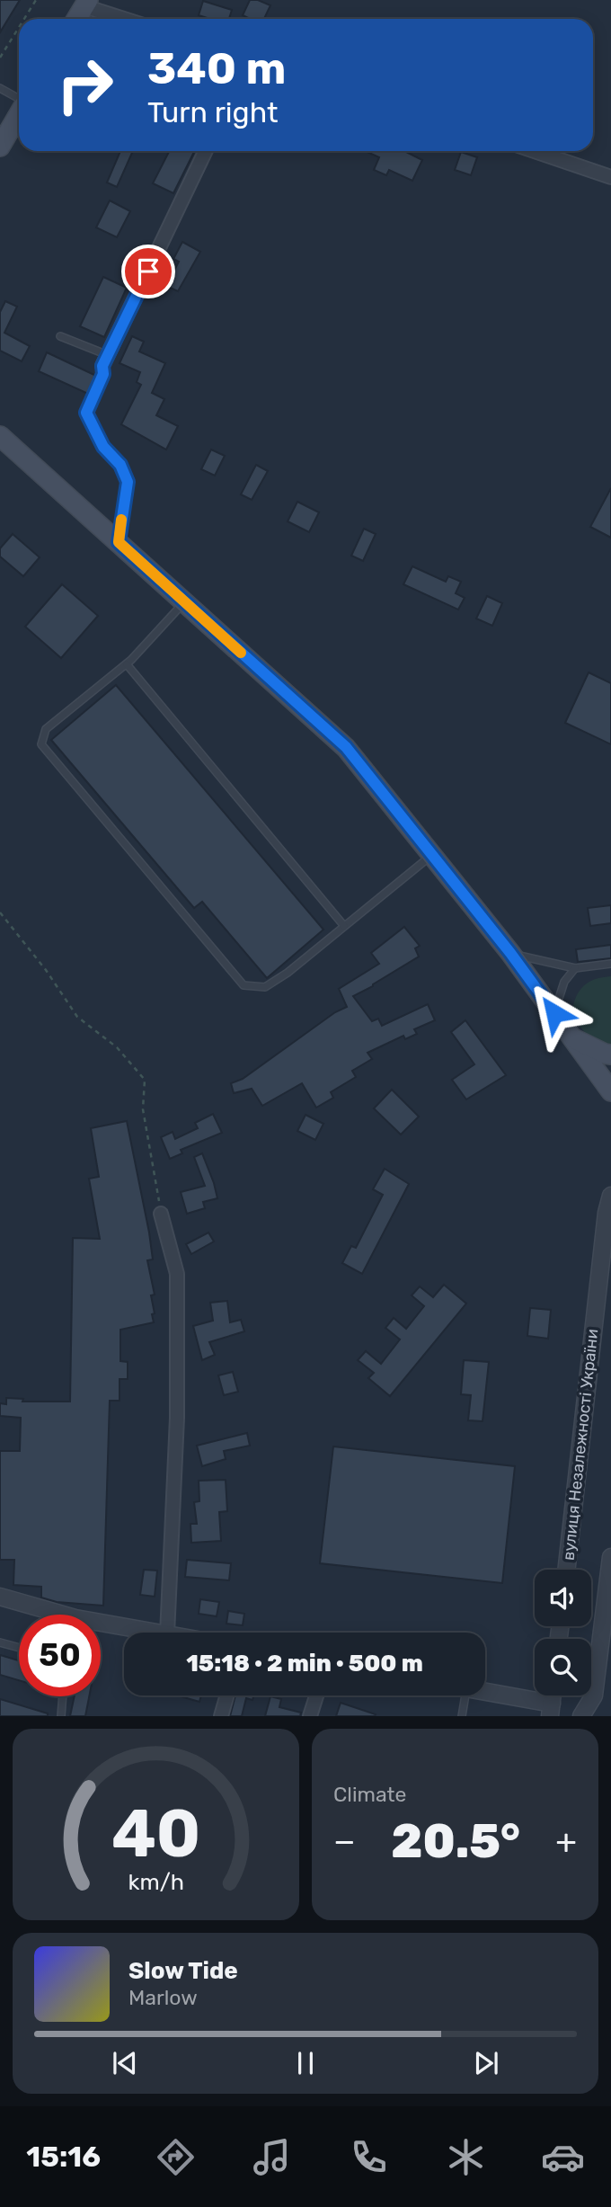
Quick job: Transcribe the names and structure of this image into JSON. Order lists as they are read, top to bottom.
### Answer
{
  "streets": {
    "street": ["вулиця Незалежності України"]
  },
  "page": {
    "turn": ["340 m", "Turn right"],
    "limit": "50",
    "trip": "15:18 · 2 min · 500 m",
    "tile": "Climate",
    "heat": ["−", "20.5°", "+"],
    "song": ["Slow Tide", "Marlow"],
    "tabs": "15:16",
    "gauge": ["40", "km/h"]
  }
}
